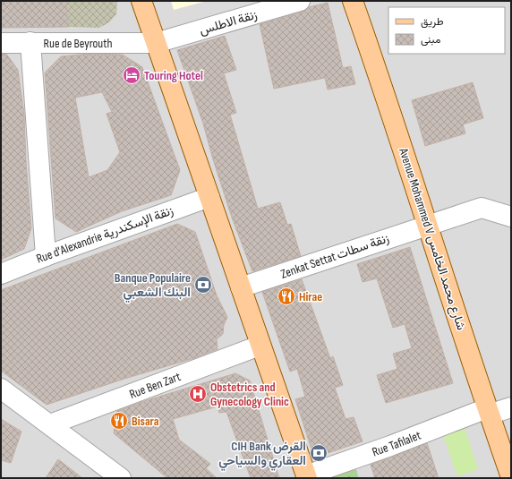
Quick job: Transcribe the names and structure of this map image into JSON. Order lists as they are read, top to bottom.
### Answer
{
  "streets": {
    "main road": ["Avenue Mohammed V شارع محمد الخامس"],
    "street": [
      "زنقة الاطلس",
      "Rue de Beyrouth",
      "Rue d'Alexandrie زنقة الإسكندرية",
      "Zenkat Settat زنقة سطات",
      "Rue Ben Zart",
      "Rue Tafilalet"
    ]
  },
  "crossings": [
    ["زنقة الاطلس", "Rue de Beyrouth"],
    ["Avenue Mohammed V شارع محمد الخامس", "Zenkat Settat زنقة سطات"],
    ["Avenue Mohammed V شارع محمد الخامس", "Rue Tafilalet"]
  ],
  "places": {
    "hotel": ["Touring Hotel"],
    "bank": ["Banque Populaire البنك الشعبي", "CIH Bank القرض العقاري والسياحي"],
    "restaurant": ["Hirae", "Bisara"],
    "hospital": ["Obstetrics and Gynecology Clinic"]
  },
  "legend": ["طريق", "مبنى"]
}
